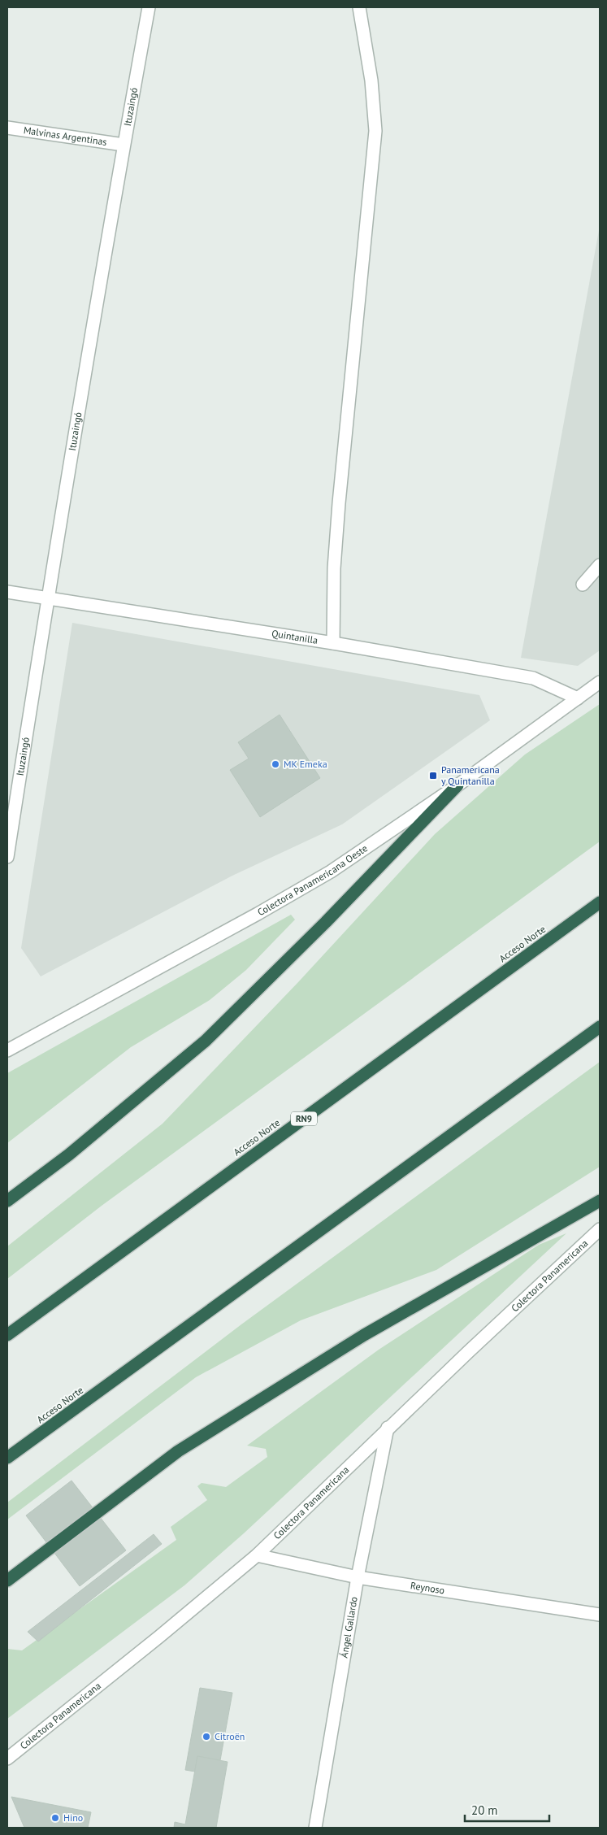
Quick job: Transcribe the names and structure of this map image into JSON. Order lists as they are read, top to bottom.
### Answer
{
  "streets": {
    "highway": ["Acceso Norte", "RN9"],
    "street": [
      "Ituzaingó",
      "Malvinas Argentinas",
      "Quintanilla",
      "Colectora Panamericana Oeste",
      "Colectora Panamericana",
      "Reynoso",
      "Ángel Gallardo"
    ]
  },
  "crossings": [
    ["Ituzaingó", "Malvinas Argentinas"],
    ["Ituzaingó", "Quintanilla"],
    ["Quintanilla", "Colectora Panamericana Oeste"],
    ["Colectora Panamericana", "Reynoso"],
    ["Colectora Panamericana", "Ángel Gallardo"],
    ["Reynoso", "Ángel Gallardo"]
  ],
  "places": {
    "other": ["MK Emeka", "Citroën", "Hino"],
    "transit": ["Panamericana y Quintanilla"]
  },
  "scale_bar": "20 m"
}
